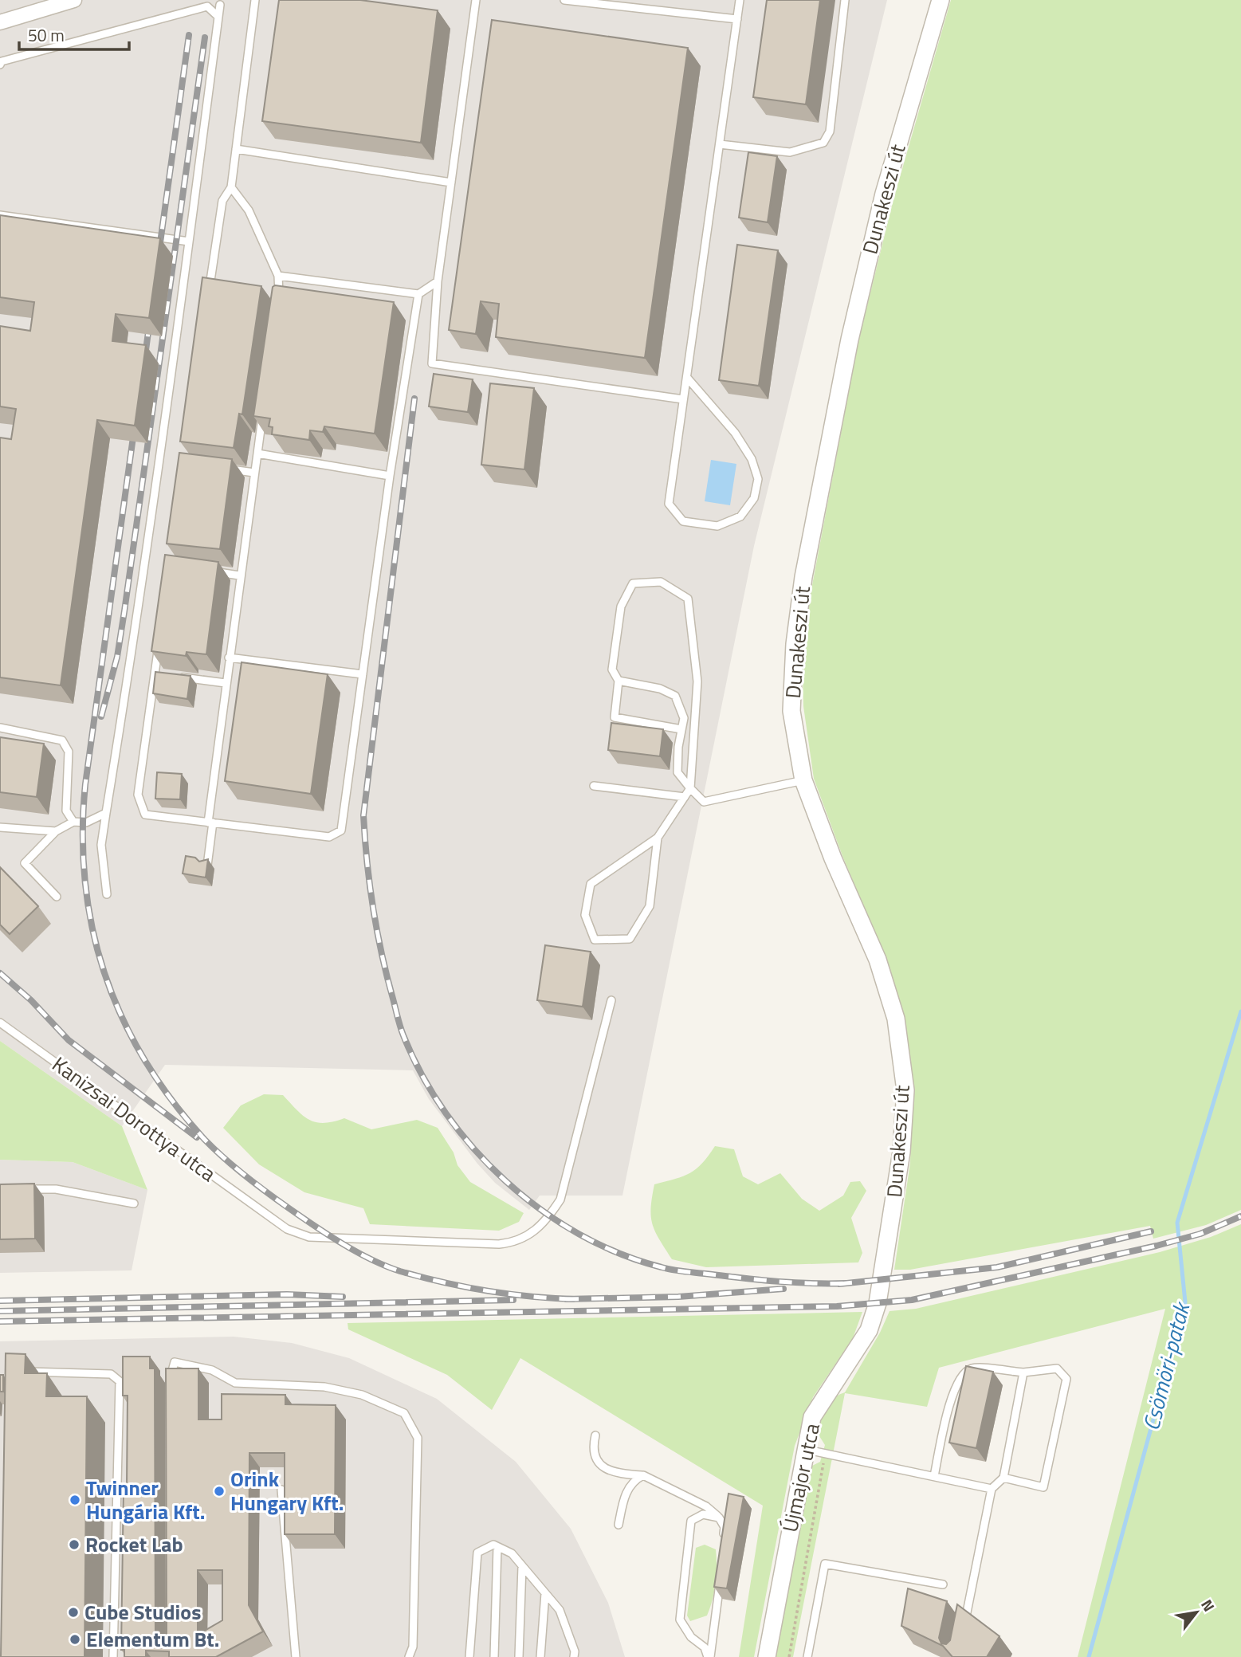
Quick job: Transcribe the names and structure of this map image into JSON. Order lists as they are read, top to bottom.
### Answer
{
  "streets": {
    "street": ["Dunakeszi út", "Újmajor utca"],
    "lane": ["Kanizsai Dorottya utca"]
  },
  "crossings": [
    ["Dunakeszi út", "Újmajor utca"]
  ],
  "water": ["Csömöri-patak"],
  "places": [
    "Orink Hungary Kft.",
    "Twinner Hungária Kft.",
    "Rocket Lab",
    "Cube Studios",
    "Elementum Bt."
  ],
  "scale_bar": "50 m",
  "north": "top right"
}
